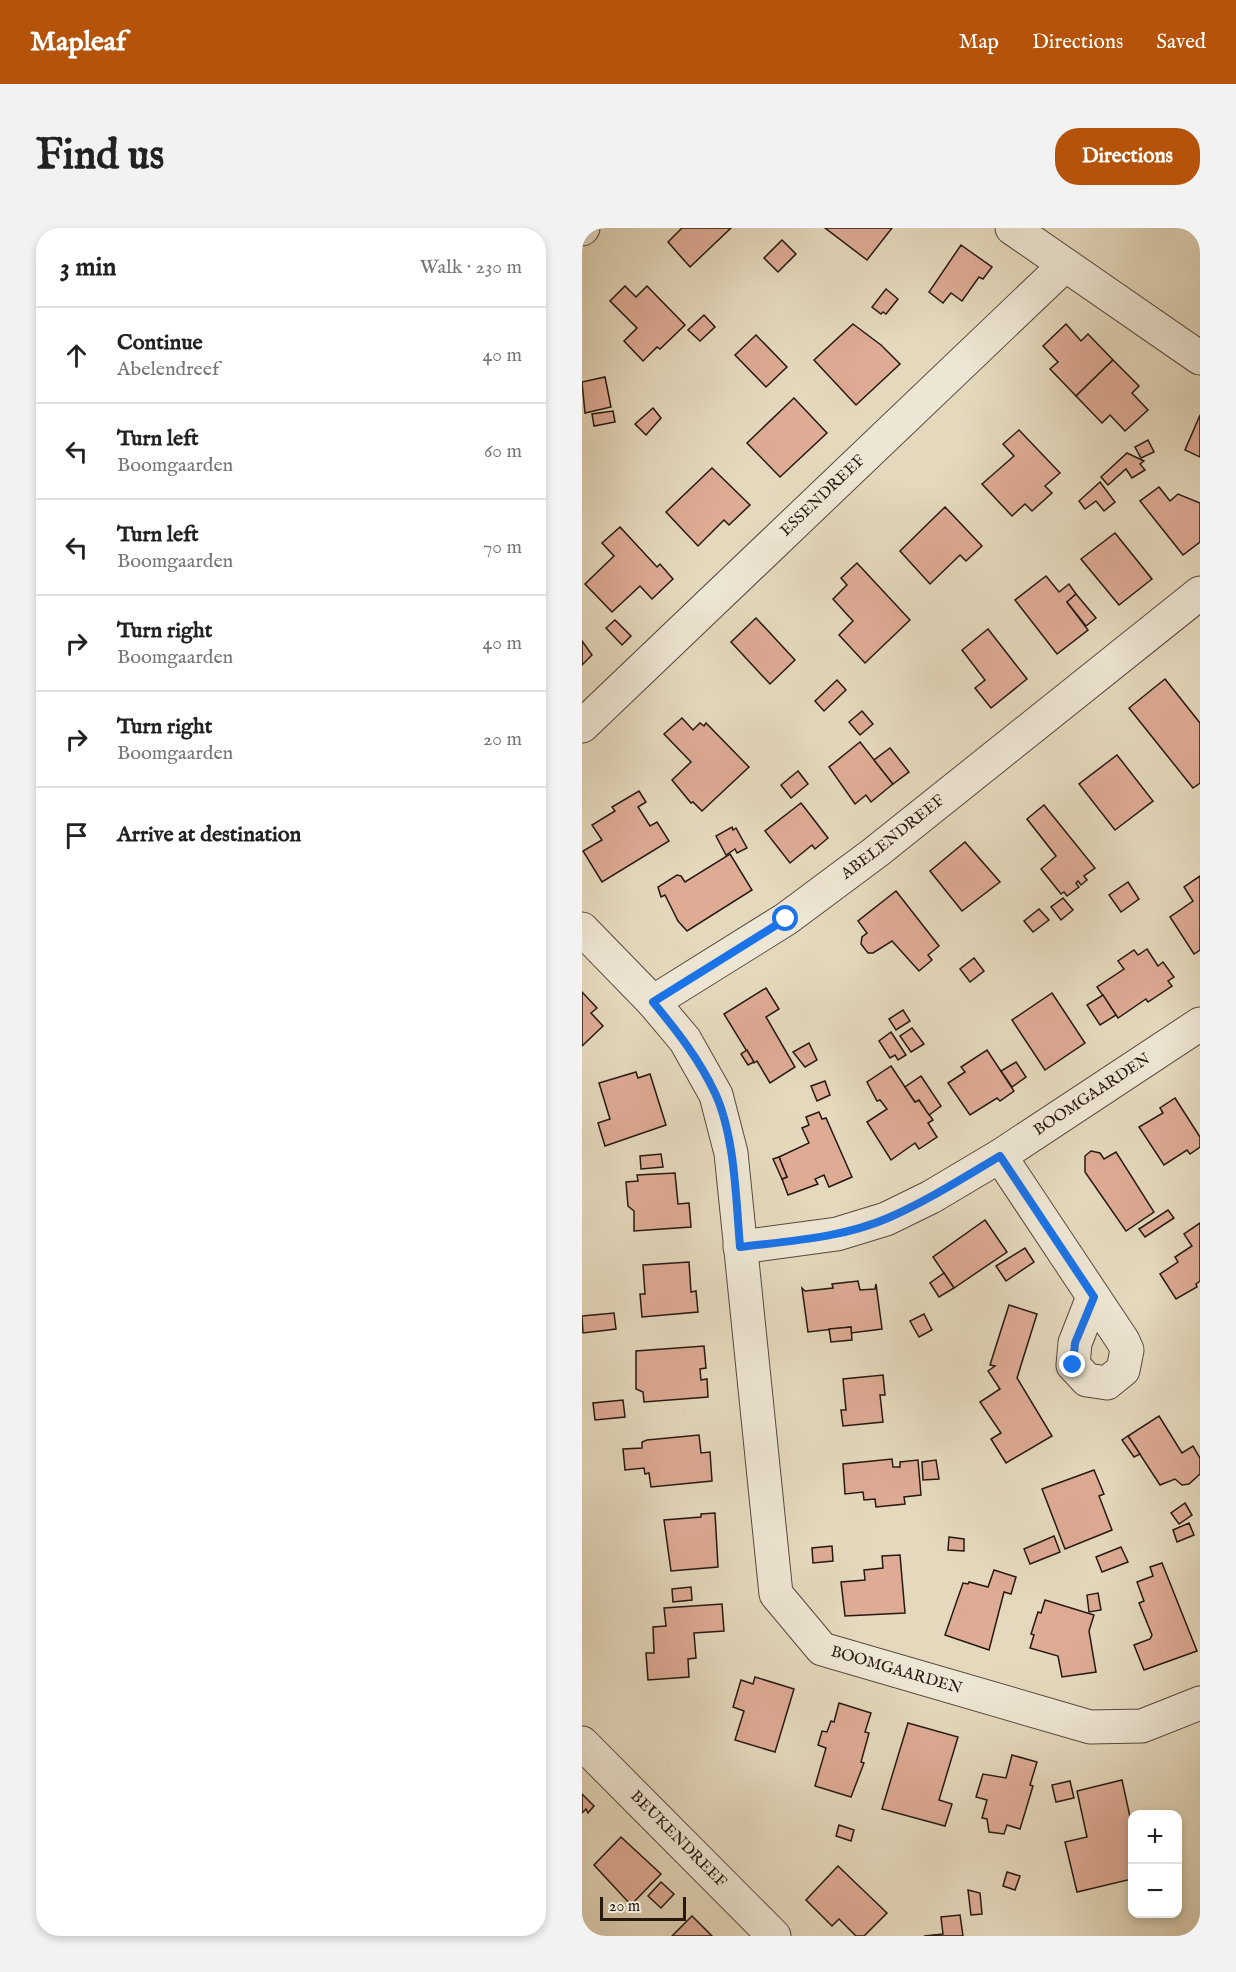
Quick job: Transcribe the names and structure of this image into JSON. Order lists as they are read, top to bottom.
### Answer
{
  "streets": {
    "street": [
      "ESSENDREEF",
      "ABELENDREEF",
      "BOOMGAARDEN",
      "BEUKENDREEF"
    ]
  },
  "crossings": [
    ["ABELENDREEF", "BOOMGAARDEN"]
  ],
  "scale_bar": "20 m",
  "page": {
    "header": "Mapleaf",
    "nav": ["Map", "Directions", "Saved"],
    "buttons": "Directions",
    "title": "Find us",
    "heading": ["3 min", "Walk · 230 m"],
    "list": [
      ["Continue", "Abelendreef", "40 m"],
      ["Turn left", "Boomgaarden", "60 m"],
      ["Turn left", "Boomgaarden", "70 m"],
      ["Turn right", "Boomgaarden", "40 m"],
      ["Turn right", "Boomgaarden", "20 m"],
      "Arrive at destination"
    ],
    "map_buttons": ["+", "−"],
    "scale": "20 m"
  }
}
